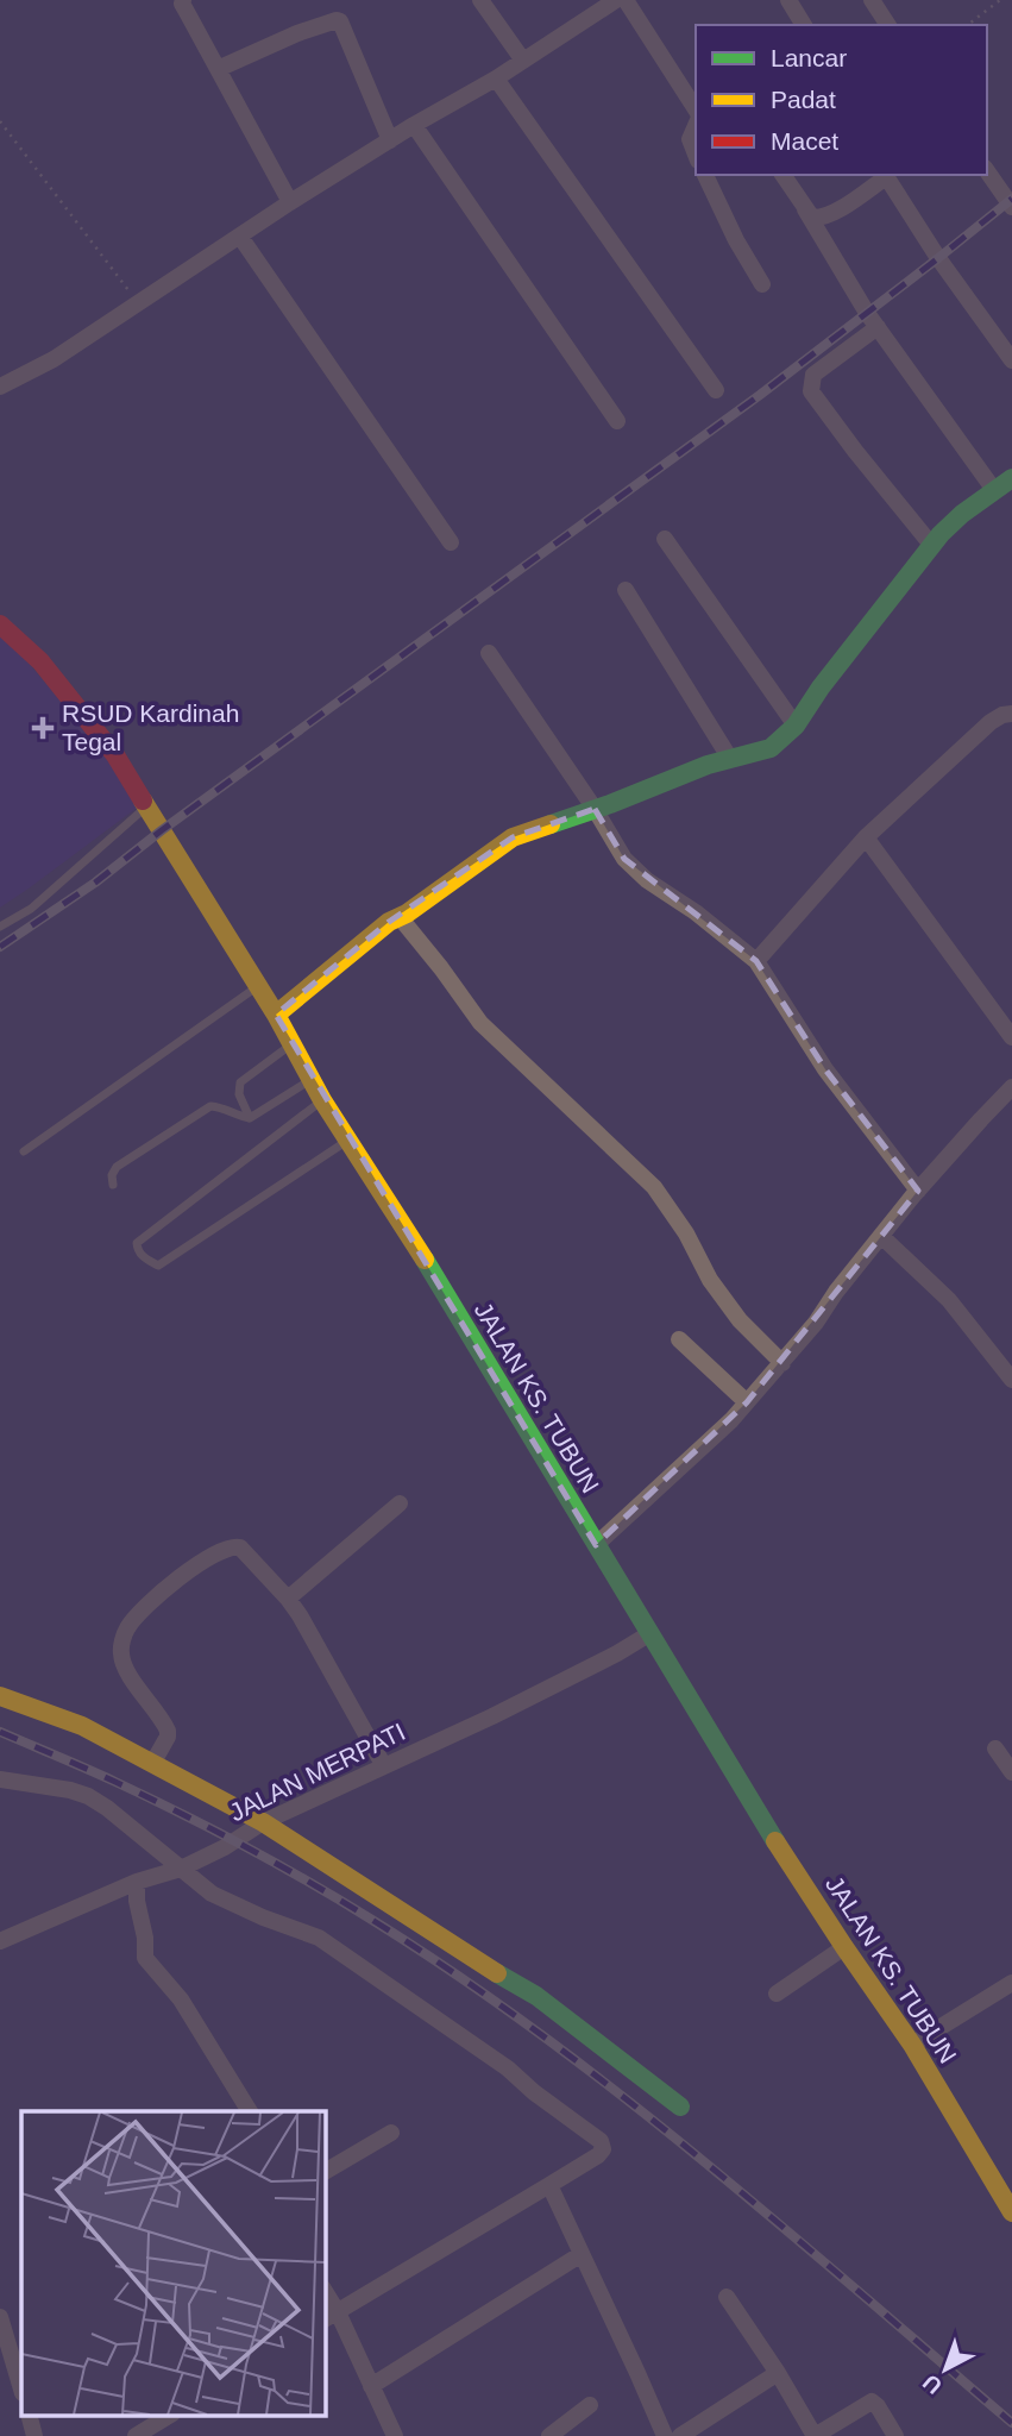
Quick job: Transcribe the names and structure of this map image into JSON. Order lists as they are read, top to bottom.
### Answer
{
  "streets": {
    "main road": ["JALAN KS. TUBUN"],
    "street": ["JALAN MERPATI"]
  },
  "crossings": [
    ["JALAN KS. TUBUN", "JALAN MERPATI"]
  ],
  "places": {
    "health": ["RSUD Kardinah Tegal"]
  },
  "legend": ["Lancar", "Padat", "Macet"],
  "north": "bottom left"
}
